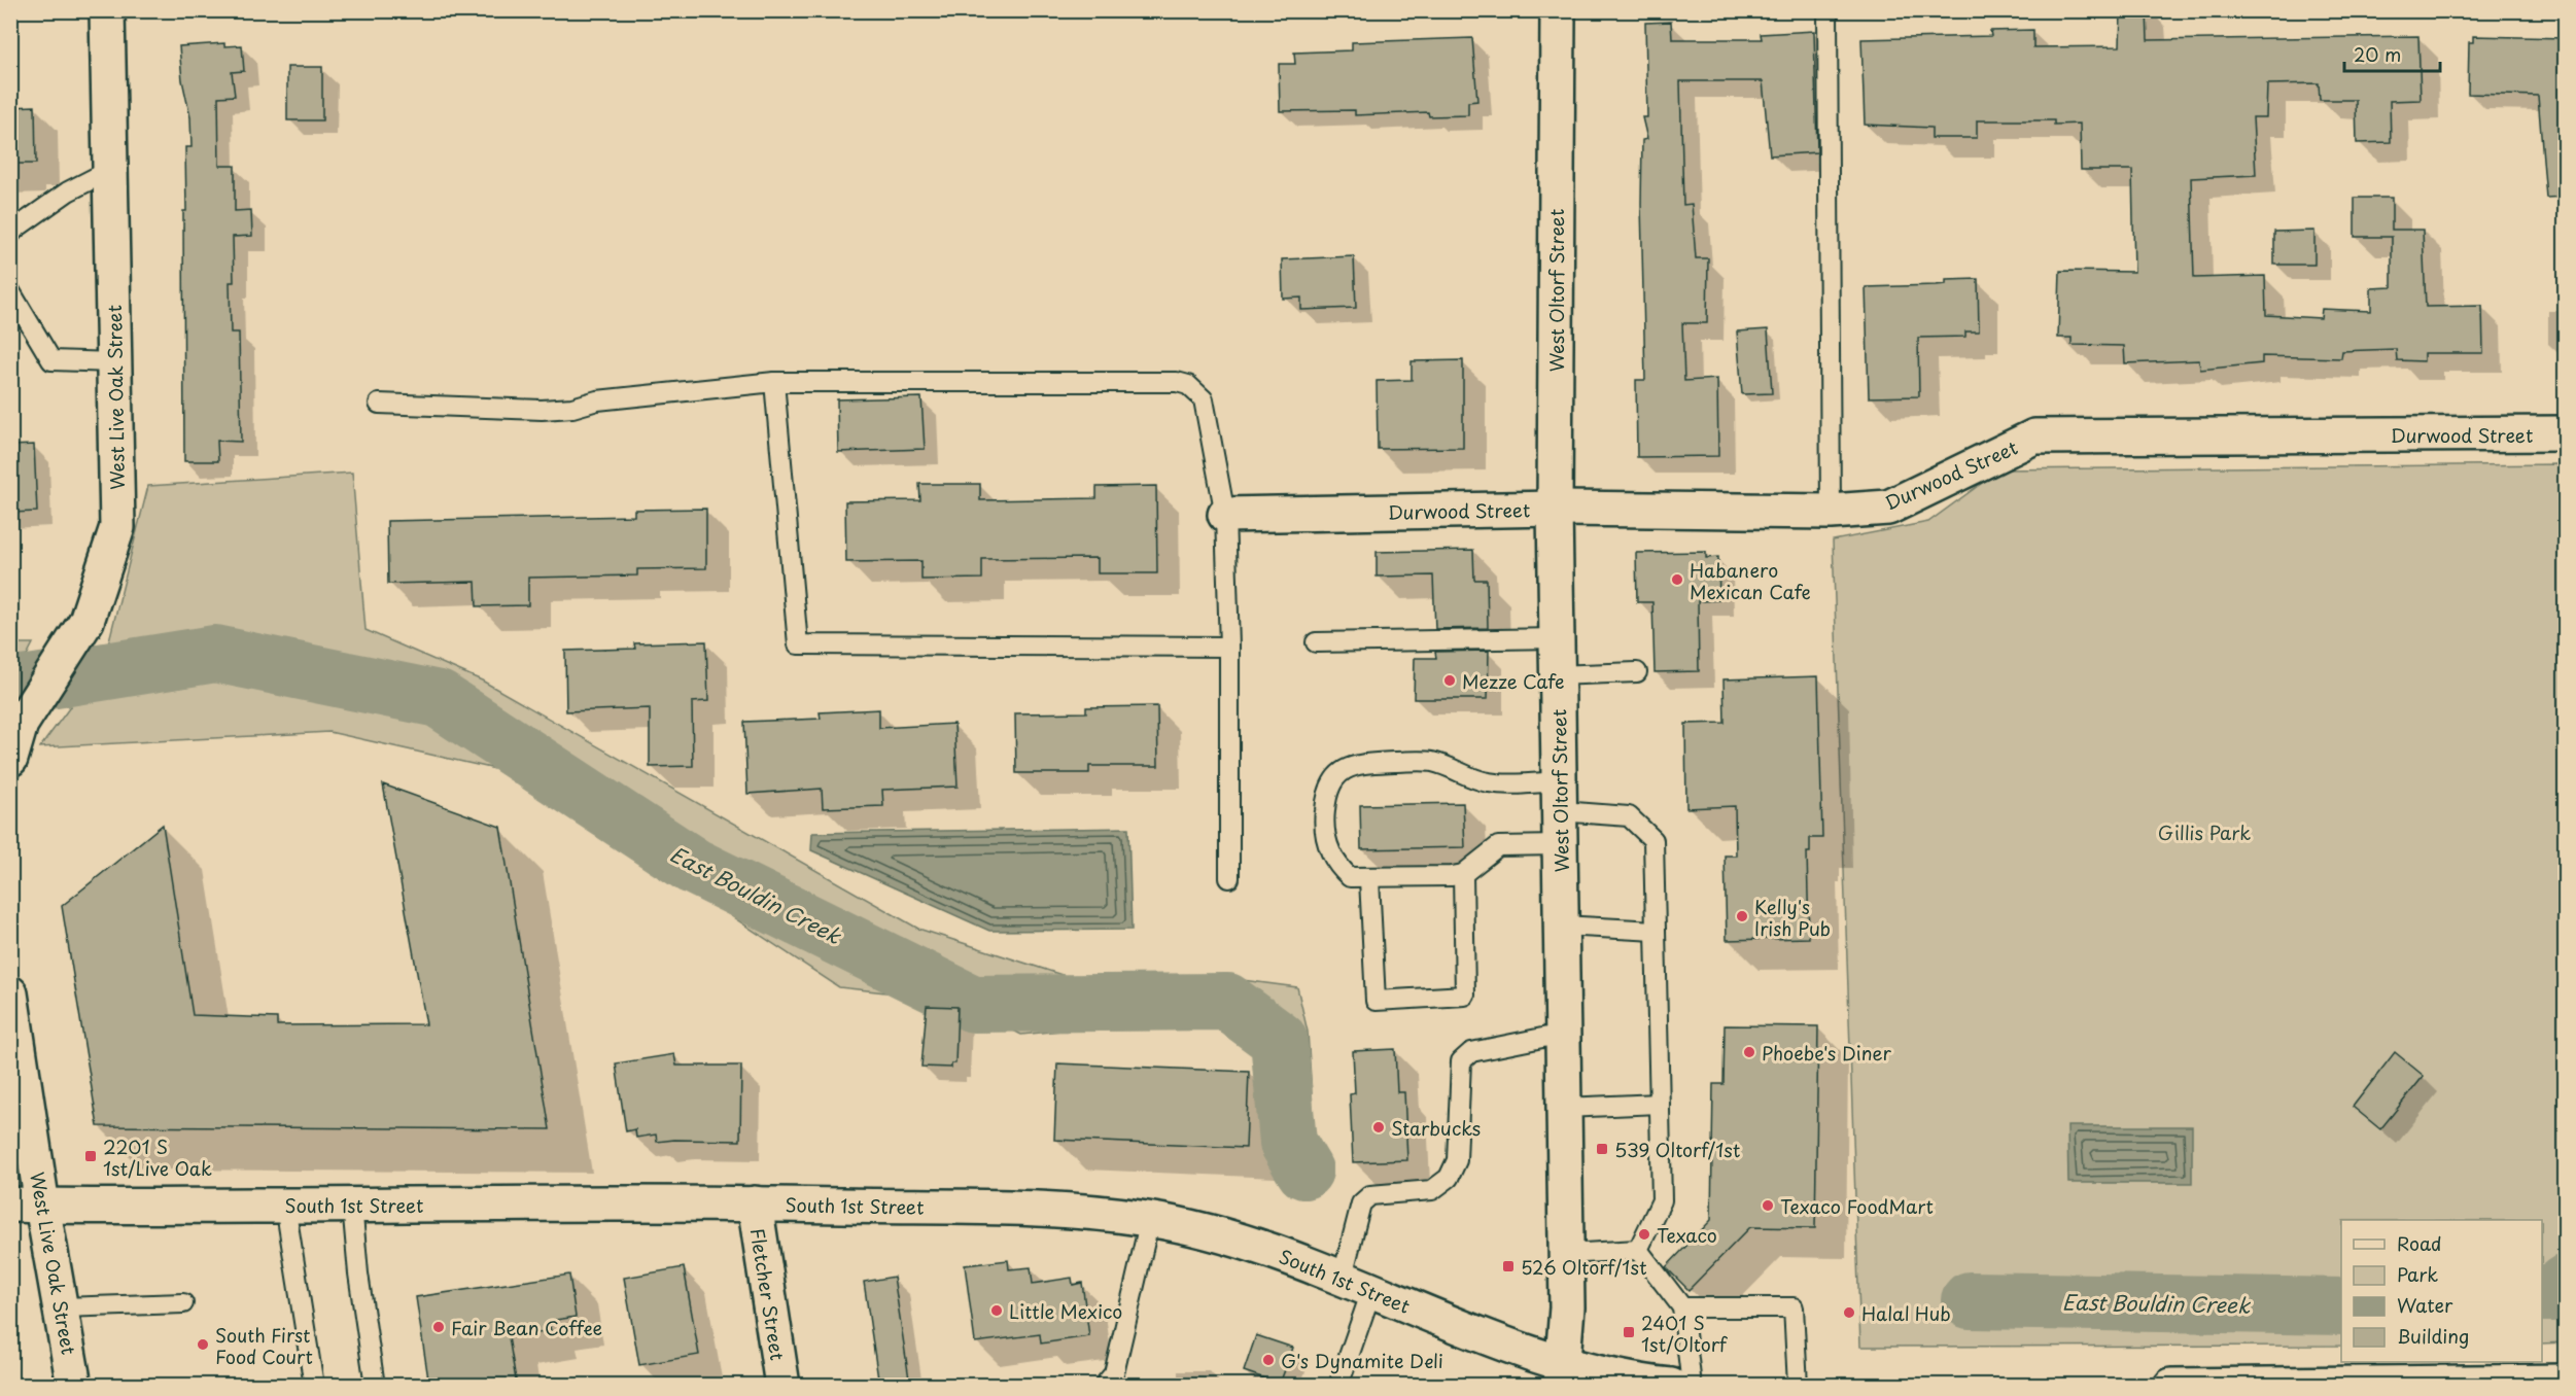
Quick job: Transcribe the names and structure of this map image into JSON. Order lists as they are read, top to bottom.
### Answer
{
  "streets": {
    "main road": [
      "West Oltorf Street",
      "West Live Oak Street",
      "Durwood Street",
      "South 1st Street",
      "Fletcher Street"
    ]
  },
  "crossings": [
    ["West Oltorf Street", "Durwood Street"],
    ["West Oltorf Street", "South 1st Street"],
    ["West Live Oak Street", "South 1st Street"],
    ["South 1st Street", "Fletcher Street"]
  ],
  "water": ["East Bouldin Creek"],
  "parks": ["Gillis Park"],
  "places": {
    "other": [
      "Habanero Mexican Cafe",
      "Mezze Cafe",
      "Kelly's Irish Pub",
      "Phoebe's Diner",
      "Starbucks",
      "Texaco FoodMart",
      "Texaco",
      "Little Mexico",
      "Halal Hub",
      "Fair Bean Coffee",
      "South First Food Court",
      "G's Dynamite Deli"
    ],
    "transit": [
      "539 Oltorf/1st",
      "2201 S 1st/Live Oak",
      "526 Oltorf/1st",
      "2401 S 1st/Oltorf"
    ]
  },
  "legend": [
    "Road",
    "Park",
    "Water",
    "Building"
  ],
  "scale_bar": "20 m"
}
